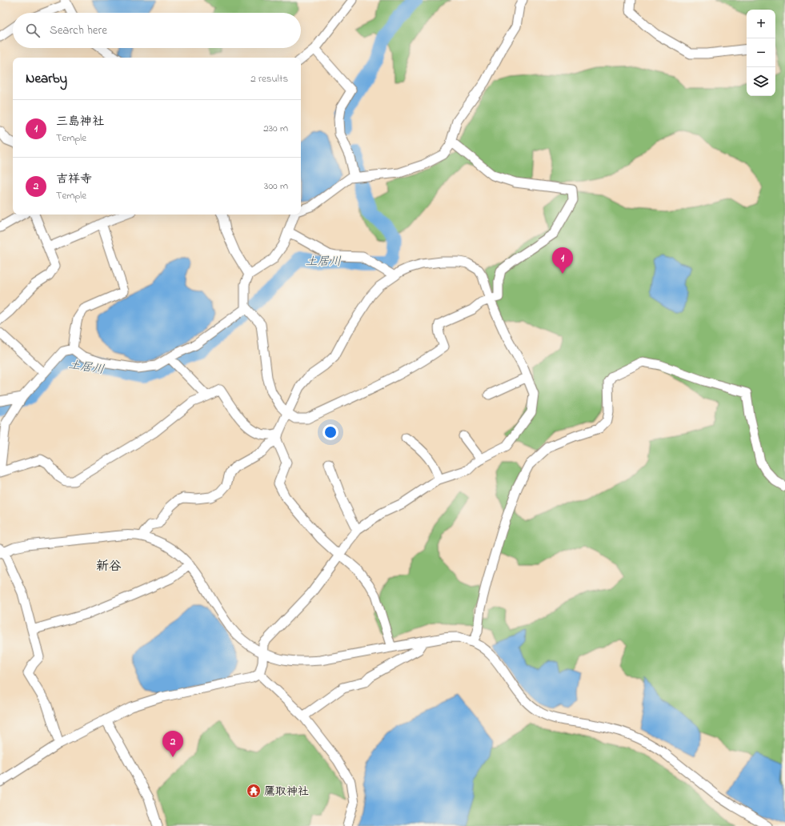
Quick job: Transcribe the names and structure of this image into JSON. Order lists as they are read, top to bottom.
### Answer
{
  "districts": ["新谷"],
  "water": ["土居川"],
  "places": {
    "temple": ["鷹取神社"]
  },
  "page": {
    "map_buttons": ["+", "−"],
    "search": "Search here",
    "heading": ["Nearby", "2 results"],
    "list": [
      {
        "mark": "1",
        "name": "三島神社",
        "note": "Temple",
        "value": "230 m"
      },
      {
        "mark": "2",
        "name": "吉祥寺",
        "note": "Temple",
        "value": "300 m"
      }
    ],
    "pins": ["1", "2"]
  }
}
